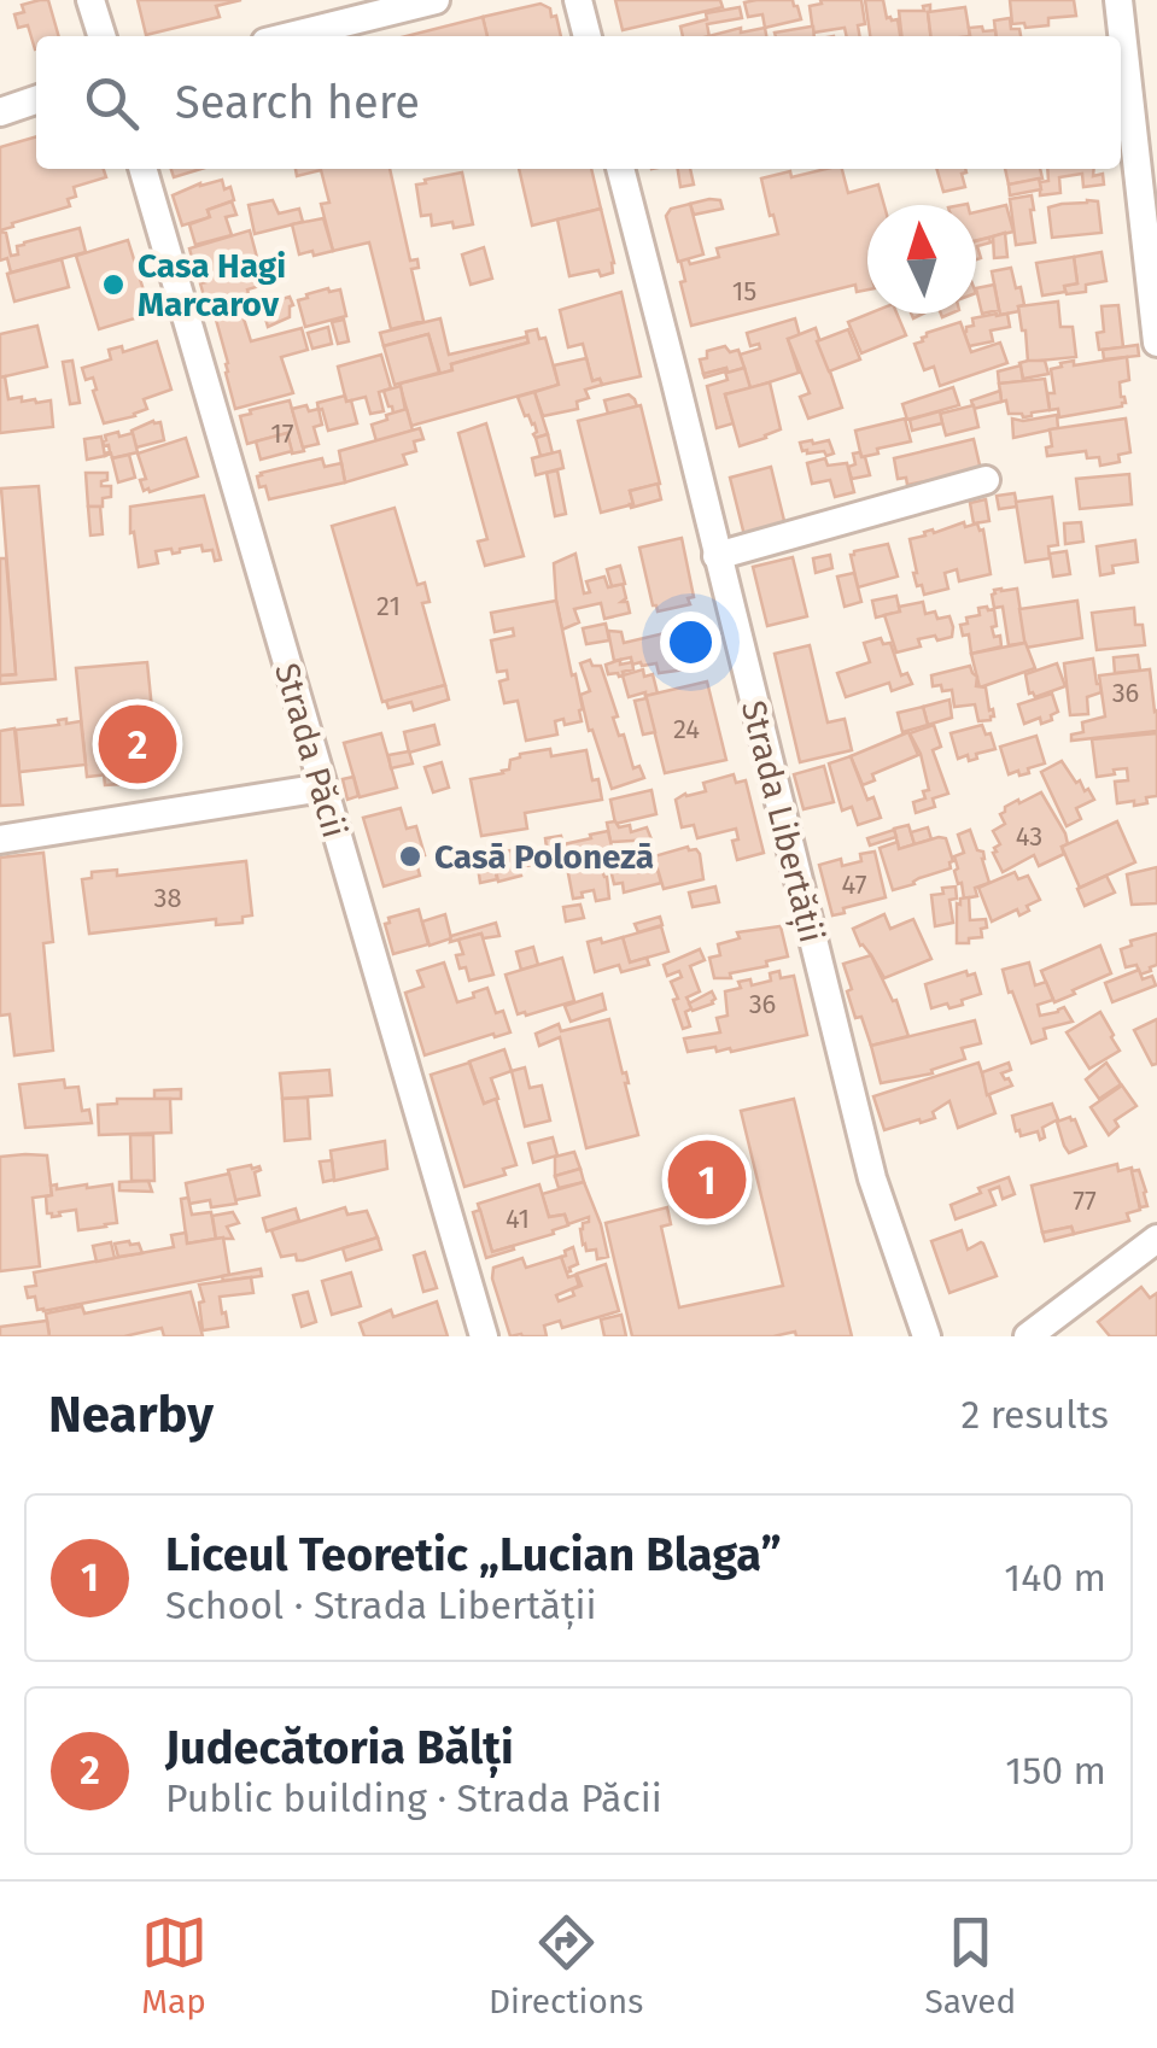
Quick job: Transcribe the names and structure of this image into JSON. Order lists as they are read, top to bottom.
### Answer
{
  "streets": {
    "street": ["Strada Păcii", "Strada Libertății"]
  },
  "places": ["Casa Hagi Marcarov", "Casā Polonezā"],
  "house_numbers": [
    "15",
    "17",
    "21",
    "36",
    "24",
    "43",
    "47",
    "38",
    "36",
    "77",
    "41"
  ],
  "north": "top",
  "page": {
    "search": "Search here",
    "pins": ["2", "1"],
    "heading": ["Nearby", "2 results"],
    "list": [
      {
        "mark": "1",
        "name": "Liceul Teoretic „Lucian Blaga”",
        "note": "School · Strada Libertății",
        "value": "140 m"
      },
      {
        "mark": "2",
        "name": "Judecătoria Bălți",
        "note": "Public building · Strada Păcii",
        "value": "150 m"
      }
    ],
    "nav": ["Map", "Directions", "Saved"]
  }
}
